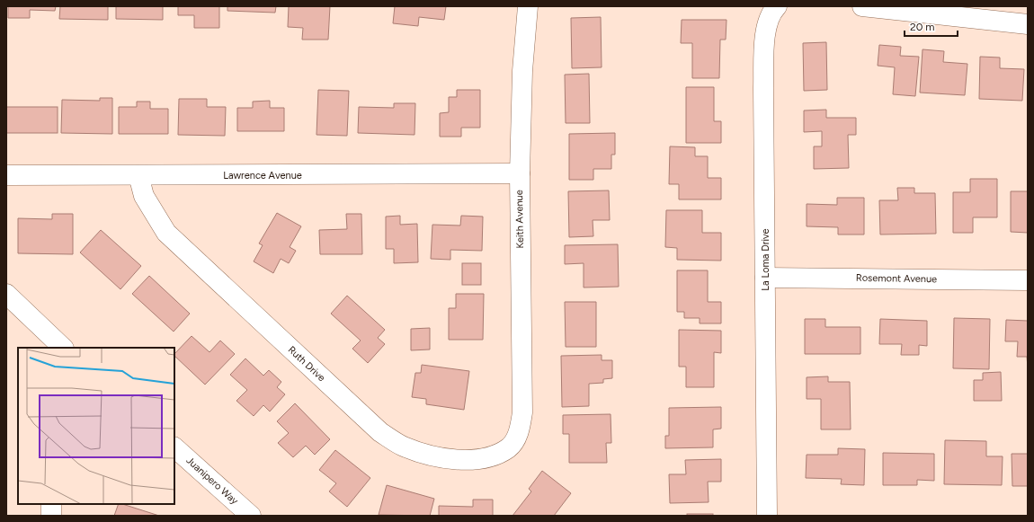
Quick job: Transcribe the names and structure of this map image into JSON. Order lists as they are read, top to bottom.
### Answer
{
  "streets": {
    "street": [
      "Lawrence Avenue",
      "Keith Avenue",
      "La Loma Drive",
      "Rosemont Avenue",
      "Ruth Drive",
      "Juanipero Way"
    ]
  },
  "crossings": [
    ["Lawrence Avenue", "Keith Avenue"],
    ["Lawrence Avenue", "Ruth Drive"],
    ["Keith Avenue", "Ruth Drive"],
    ["La Loma Drive", "Rosemont Avenue"]
  ],
  "scale_bar": "20 m"
}
